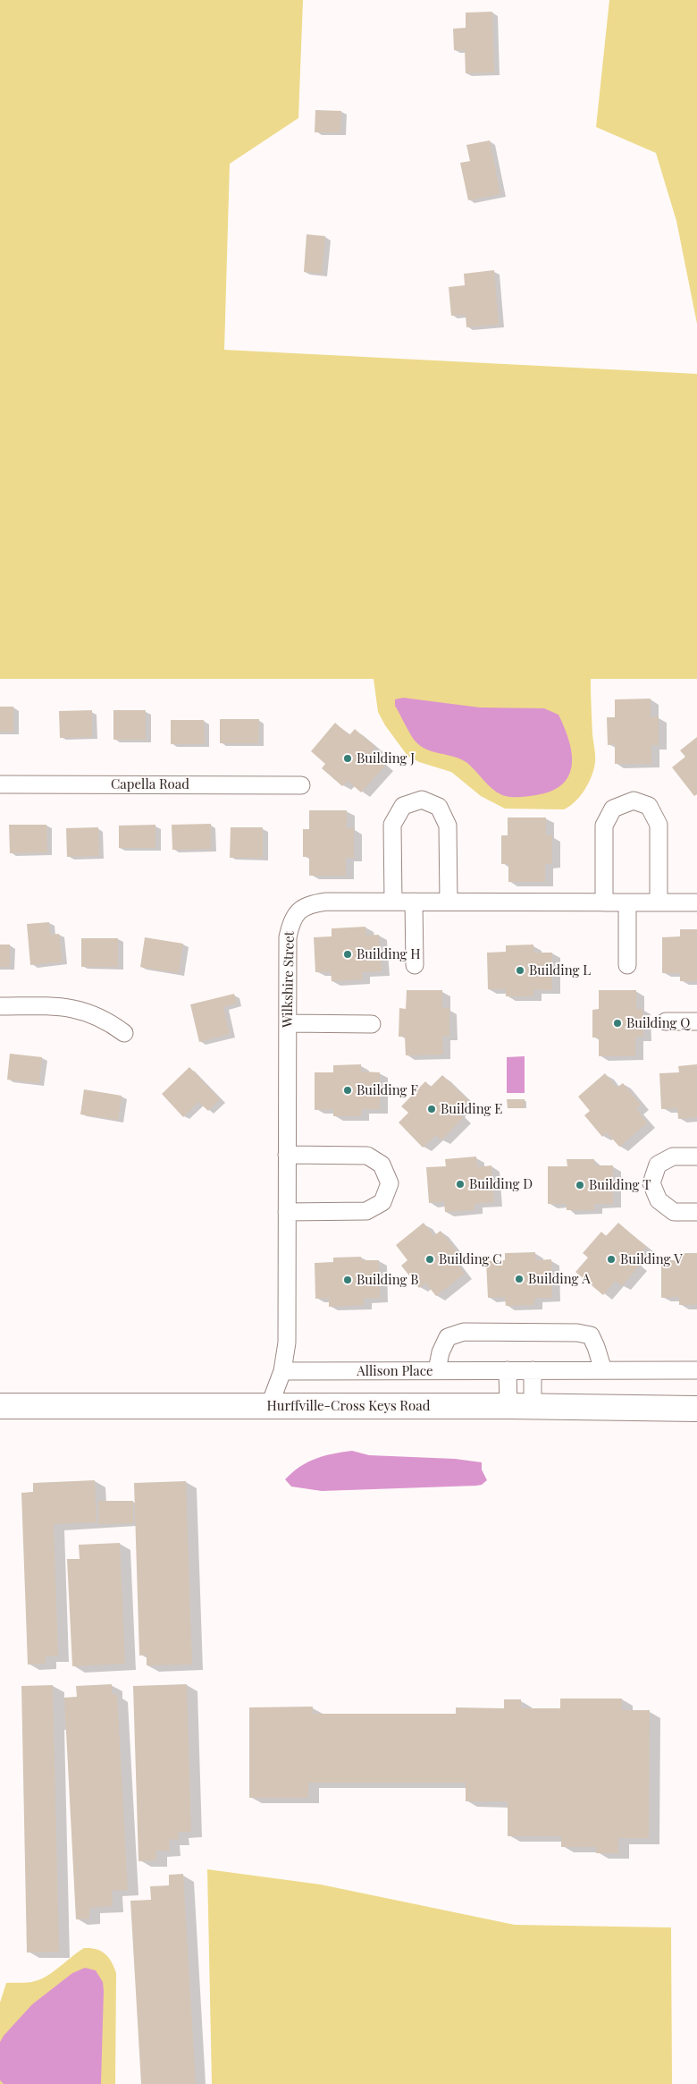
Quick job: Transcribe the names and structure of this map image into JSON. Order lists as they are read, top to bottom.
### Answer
{
  "streets": {
    "main road": ["Hurffville-Cross Keys Road"],
    "street": ["Capella Road", "Wilkshire Street", "Allison Place"]
  },
  "crossings": [
    ["Wilkshire Street", "Allison Place"],
    ["Wilkshire Street", "Hurffville-Cross Keys Road"]
  ],
  "places": [
    "Building J",
    "Building H",
    "Building L",
    "Building Q",
    "Building F",
    "Building E",
    "Building D",
    "Building T",
    "Building C",
    "Building V",
    "Building A",
    "Building B"
  ]
}
